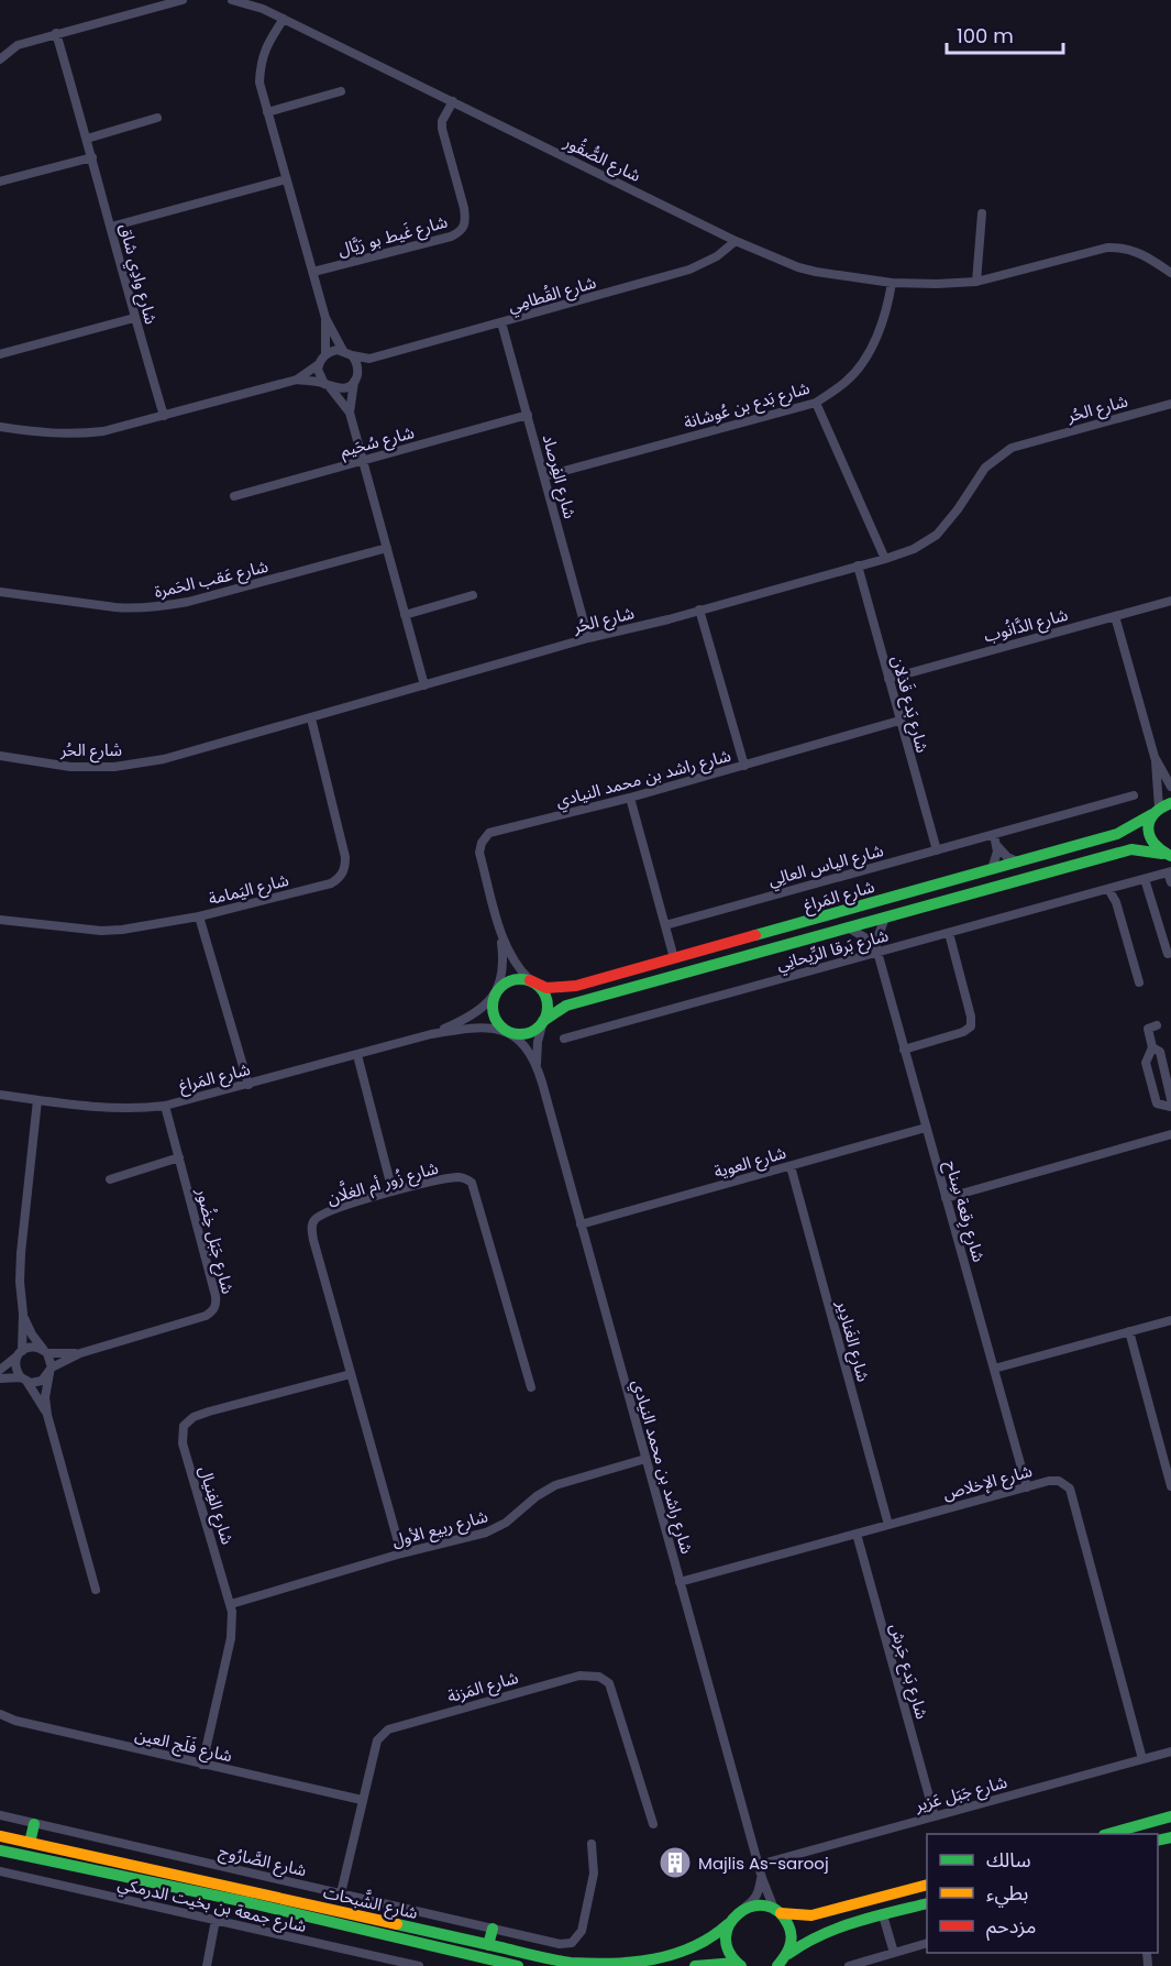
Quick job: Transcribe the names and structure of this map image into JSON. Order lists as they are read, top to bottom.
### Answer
{
  "streets": {
    "street": [
      "شارع الصُّقُور",
      "شارع غَيط بو رَيَّال",
      "شارع وادِي شاق",
      "شارع القُطامِي",
      "شارع بَدع بن عُوشانة",
      "شارع الحُر",
      "شارع سُحَيم",
      "شارع الفِرصاد",
      "شارع عَقب الحَمرة",
      "شارع الدَّانُوب",
      "شارع بَدع قَذلان",
      "شارع راشد بن محمد النيادي",
      "شارع الياس العالِي",
      "شارع اليَمامة",
      "شارع المَراغ",
      "شارع بَرقا الرِّيحانِي",
      "شارع العوية",
      "شارع زُور أم الغلَّان",
      "شارع رِقعة سِناح",
      "شارع جَبَل خِضُور",
      "شارع الغَنادِير",
      "شارع الإخلاص",
      "شارع الفِنيال",
      "شارع ربيع الأول",
      "شارع بَدع جَرش",
      "شارع المَزنة",
      "شارع فَلَج العين",
      "شارع جَبَل عَزير",
      "شارع الصَّارُوج",
      "شارع الشَّبحات",
      "شارع جمعة بن بخيت الدرمكي"
    ]
  },
  "crossings": [
    ["شارع الصُّقُور", "شارع غَيط بو رَيَّال"],
    ["شارع الصُّقُور", "شارع القُطامِي"],
    ["شارع الصُّقُور", "شارع بَدع بن عُوشانة"],
    ["شارع القُطامِي", "شارع الفِرصاد"],
    ["شارع بَدع بن عُوشانة", "شارع الفِرصاد"],
    ["شارع الحُر", "شارع الفِرصاد"],
    ["شارع الحُر", "شارع بَدع قَذلان"],
    ["شارع الحُر", "شارع اليَمامة"],
    ["شارع سُحَيم", "شارع الفِرصاد"],
    ["شارع الدَّانُوب", "شارع بَدع قَذلان"],
    ["شارع بَدع قَذلان", "شارع راشد بن محمد النيادي"],
    ["شارع بَدع قَذلان", "شارع الياس العالِي"],
    ["شارع راشد بن محمد النيادي", "شارع المَراغ"],
    ["شارع راشد بن محمد النيادي", "شارع العوية"],
    ["شارع راشد بن محمد النيادي", "شارع الإخلاص"],
    ["شارع راشد بن محمد النيادي", "شارع ربيع الأول"],
    ["شارع راشد بن محمد النيادي", "شارع جَبَل عَزير"],
    ["شارع المَراغ", "شارع جَبَل خِضُور"],
    ["شارع بَرقا الرِّيحانِي", "شارع رِقعة سِناح"],
    ["شارع العوية", "شارع رِقعة سِناح"],
    ["شارع العوية", "شارع الغَنادِير"],
    ["شارع زُور أم الغلَّان", "شارع الفِنيال"],
    ["شارع زُور أم الغلَّان", "شارع ربيع الأول"],
    ["شارع رِقعة سِناح", "شارع الإخلاص"],
    ["شارع الغَنادِير", "شارع الإخلاص"],
    ["شارع الإخلاص", "شارع بَدع جَرش"],
    ["شارع الإخلاص", "شارع جَبَل عَزير"],
    ["شارع الفِنيال", "شارع ربيع الأول"],
    ["شارع الفِنيال", "شارع فَلَج العين"],
    ["شارع بَدع جَرش", "شارع جَبَل عَزير"],
    ["شارع المَزنة", "شارع فَلَج العين"],
    ["شارع المَزنة", "شارع الصَّارُوج"]
  ],
  "places": {
    "building": ["Majlis As-sarooj"]
  },
  "legend": ["سالك", "بطيء", "مزدحم"],
  "scale_bar": "100 m"
}
